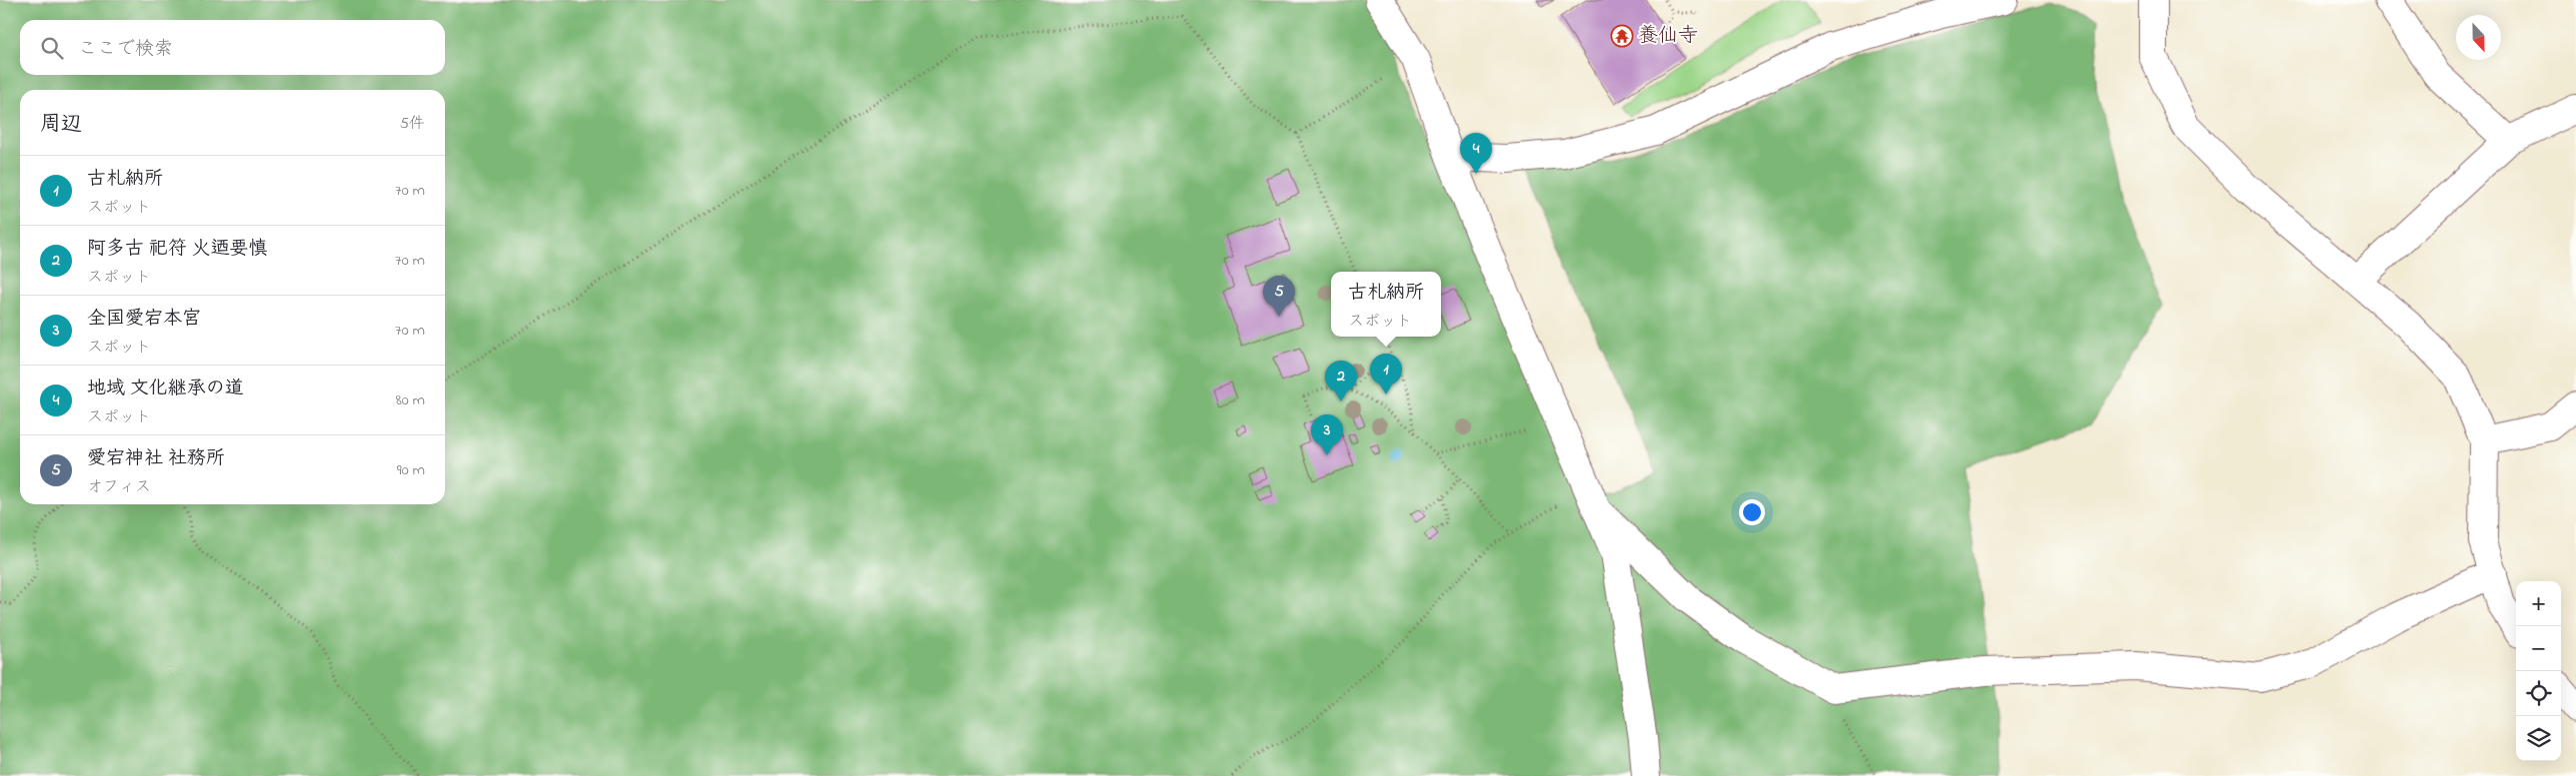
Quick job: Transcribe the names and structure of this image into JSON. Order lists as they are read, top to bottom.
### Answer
{
  "places": {
    "temple": ["養仙寺"]
  },
  "north": "bottom",
  "page": {
    "search": "ここで検索",
    "heading": ["周辺", "5件"],
    "pins": [
      "4",
      "5",
      "1",
      "2",
      "3"
    ],
    "list": [
      {
        "mark": "1",
        "name": "古札納所",
        "note": "スポット",
        "value": "70 m"
      },
      {
        "mark": "2",
        "name": "阿多古 祀符 火迺要慎",
        "note": "スポット",
        "value": "70 m"
      },
      {
        "mark": "3",
        "name": "全国愛宕本宮",
        "note": "スポット",
        "value": "70 m"
      },
      {
        "mark": "4",
        "name": "地域 文化継承の道",
        "note": "スポット",
        "value": "80 m"
      },
      {
        "mark": "5",
        "name": "愛宕神社 社務所",
        "note": "オフィス",
        "value": "90 m"
      }
    ],
    "popup": ["古札納所", "スポット"],
    "map_buttons": ["+", "−"]
  }
}
